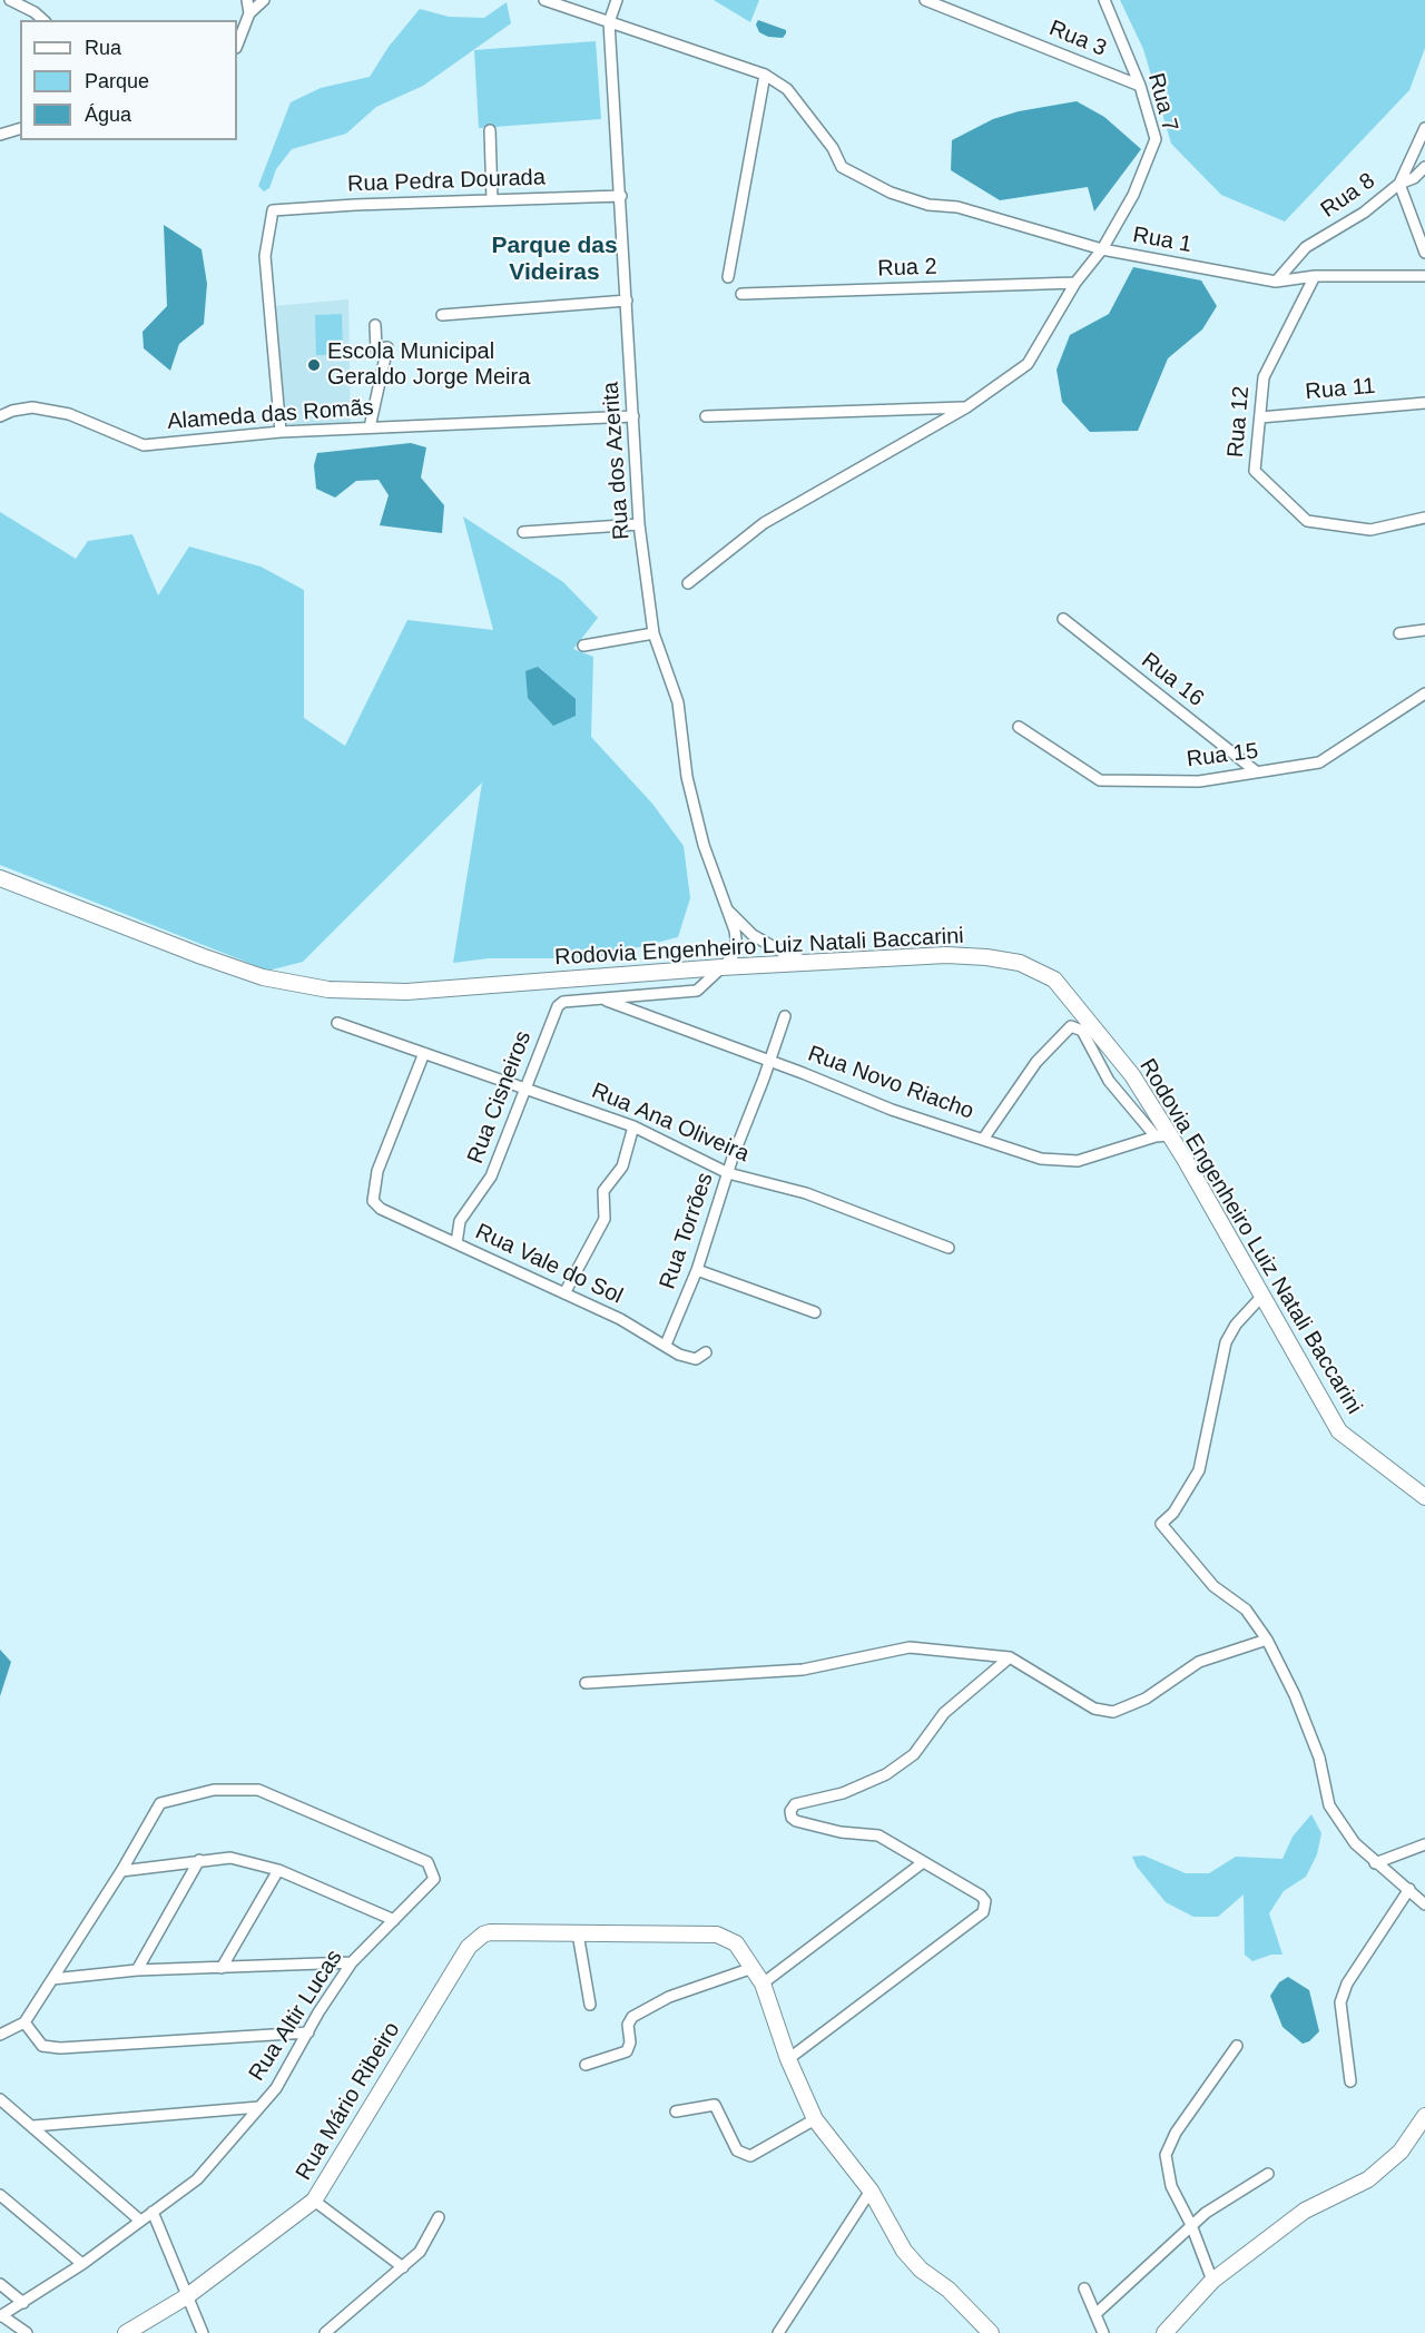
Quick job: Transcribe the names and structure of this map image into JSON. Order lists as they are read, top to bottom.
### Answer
{
  "streets": {
    "main road": ["Rodovia Engenheiro Luiz Natali Baccarini", "Rua Mário Ribeiro"],
    "street": [
      "Rua 3",
      "Rua 7",
      "Rua Pedra Dourada",
      "Rua 8",
      "Rua 1",
      "Rua 2",
      "Rua 11",
      "Alameda das Romãs",
      "Rua 12",
      "Rua dos Azerita",
      "Rua 16",
      "Rua 15",
      "Rua Novo Riacho",
      "Rua Cisneiros",
      "Rua Ana Oliveira",
      "Rua Torrões",
      "Rua Vale do Sol",
      "Rua Altir Lucas"
    ]
  },
  "crossings": [
    ["Rua 3", "Rua 7"],
    ["Rua 7", "Rua 1"],
    ["Rua Pedra Dourada", "Alameda das Romãs"],
    ["Rua Pedra Dourada", "Rua dos Azerita"],
    ["Rua 8", "Rua 1"],
    ["Rua 1", "Rua 2"],
    ["Rua 1", "Rua 12"],
    ["Rua 11", "Rua 12"],
    ["Alameda das Romãs", "Rua dos Azerita"],
    ["Rua dos Azerita", "Rodovia Engenheiro Luiz Natali Baccarini"],
    ["Rua 16", "Rua 15"],
    ["Rodovia Engenheiro Luiz Natali Baccarini", "Rua Novo Riacho"],
    ["Rua Novo Riacho", "Rua Cisneiros"],
    ["Rua Novo Riacho", "Rua Torrões"],
    ["Rua Cisneiros", "Rua Ana Oliveira"],
    ["Rua Cisneiros", "Rua Vale do Sol"],
    ["Rua Ana Oliveira", "Rua Torrões"],
    ["Rua Ana Oliveira", "Rua Vale do Sol"],
    ["Rua Torrões", "Rua Vale do Sol"]
  ],
  "districts": ["Parque das Videiras"],
  "places": ["Escola Municipal Geraldo Jorge Meira"],
  "legend": ["Rua", "Parque", "Água"]
}
